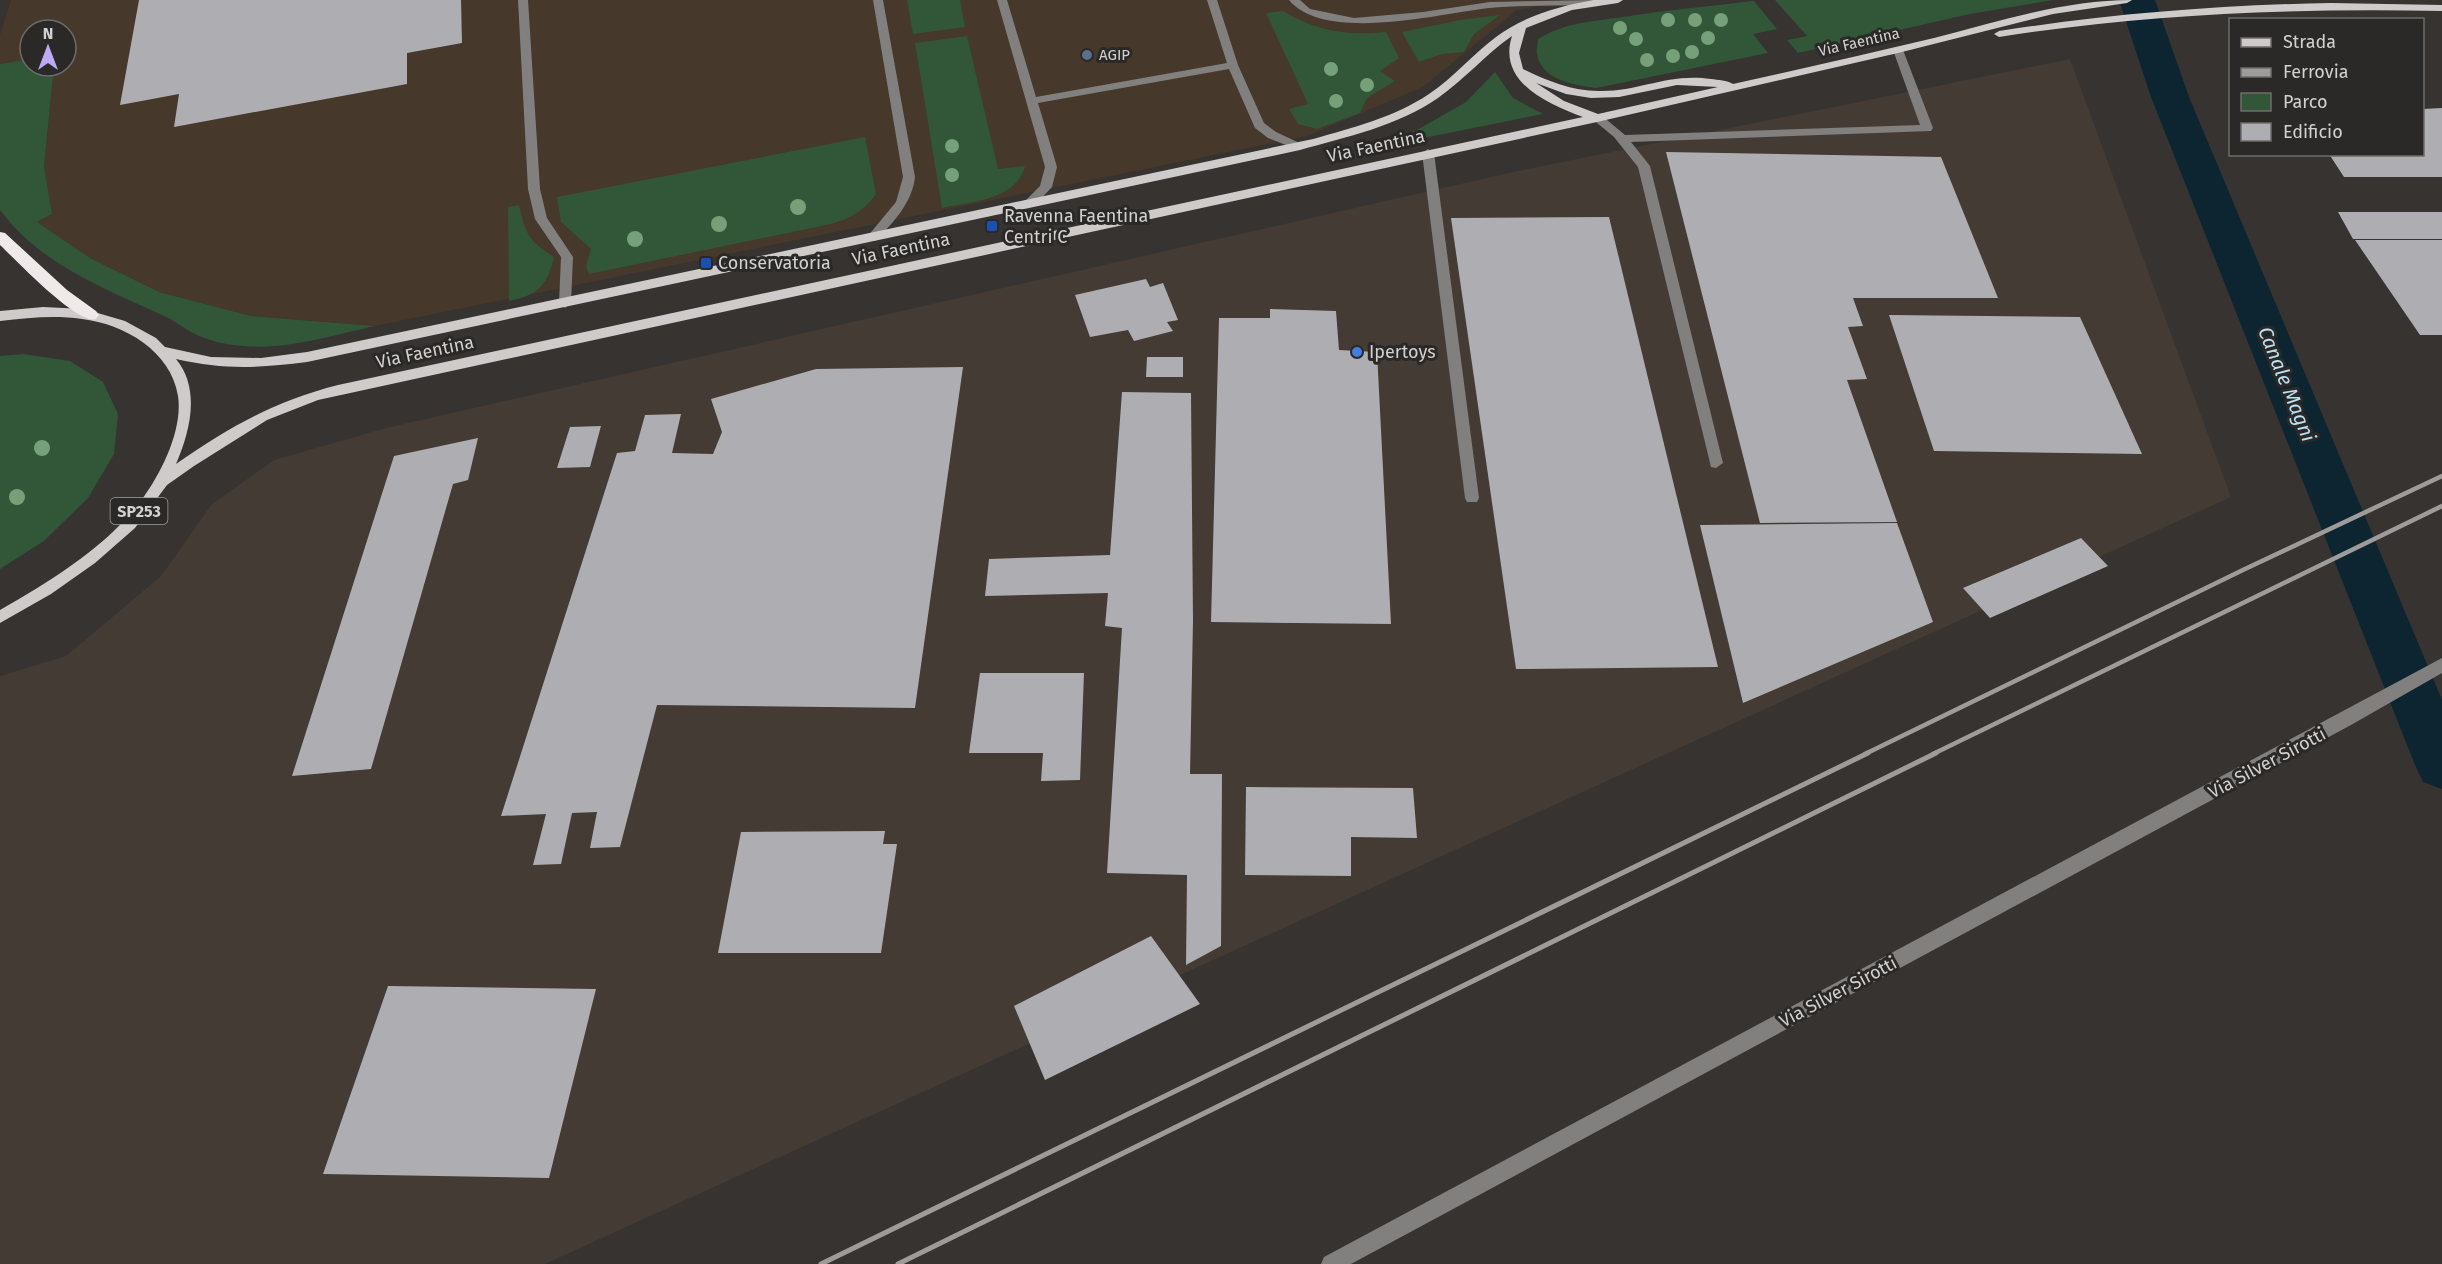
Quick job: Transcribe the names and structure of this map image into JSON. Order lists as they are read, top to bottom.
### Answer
{
  "streets": {
    "main road": ["Via Faentina", "SP253"],
    "lane": ["Via Silver Sirotti"]
  },
  "crossings": [
    ["Via Faentina", "SP253"]
  ],
  "water": ["Canale Magni"],
  "places": {
    "other": ["AGIP", "Ipertoys"],
    "transit": ["Ravenna Faentina Centri C", "Conservatoria"]
  },
  "legend": [
    "Strada",
    "Ferrovia",
    "Parco",
    "Edificio"
  ],
  "north": "top"
}
